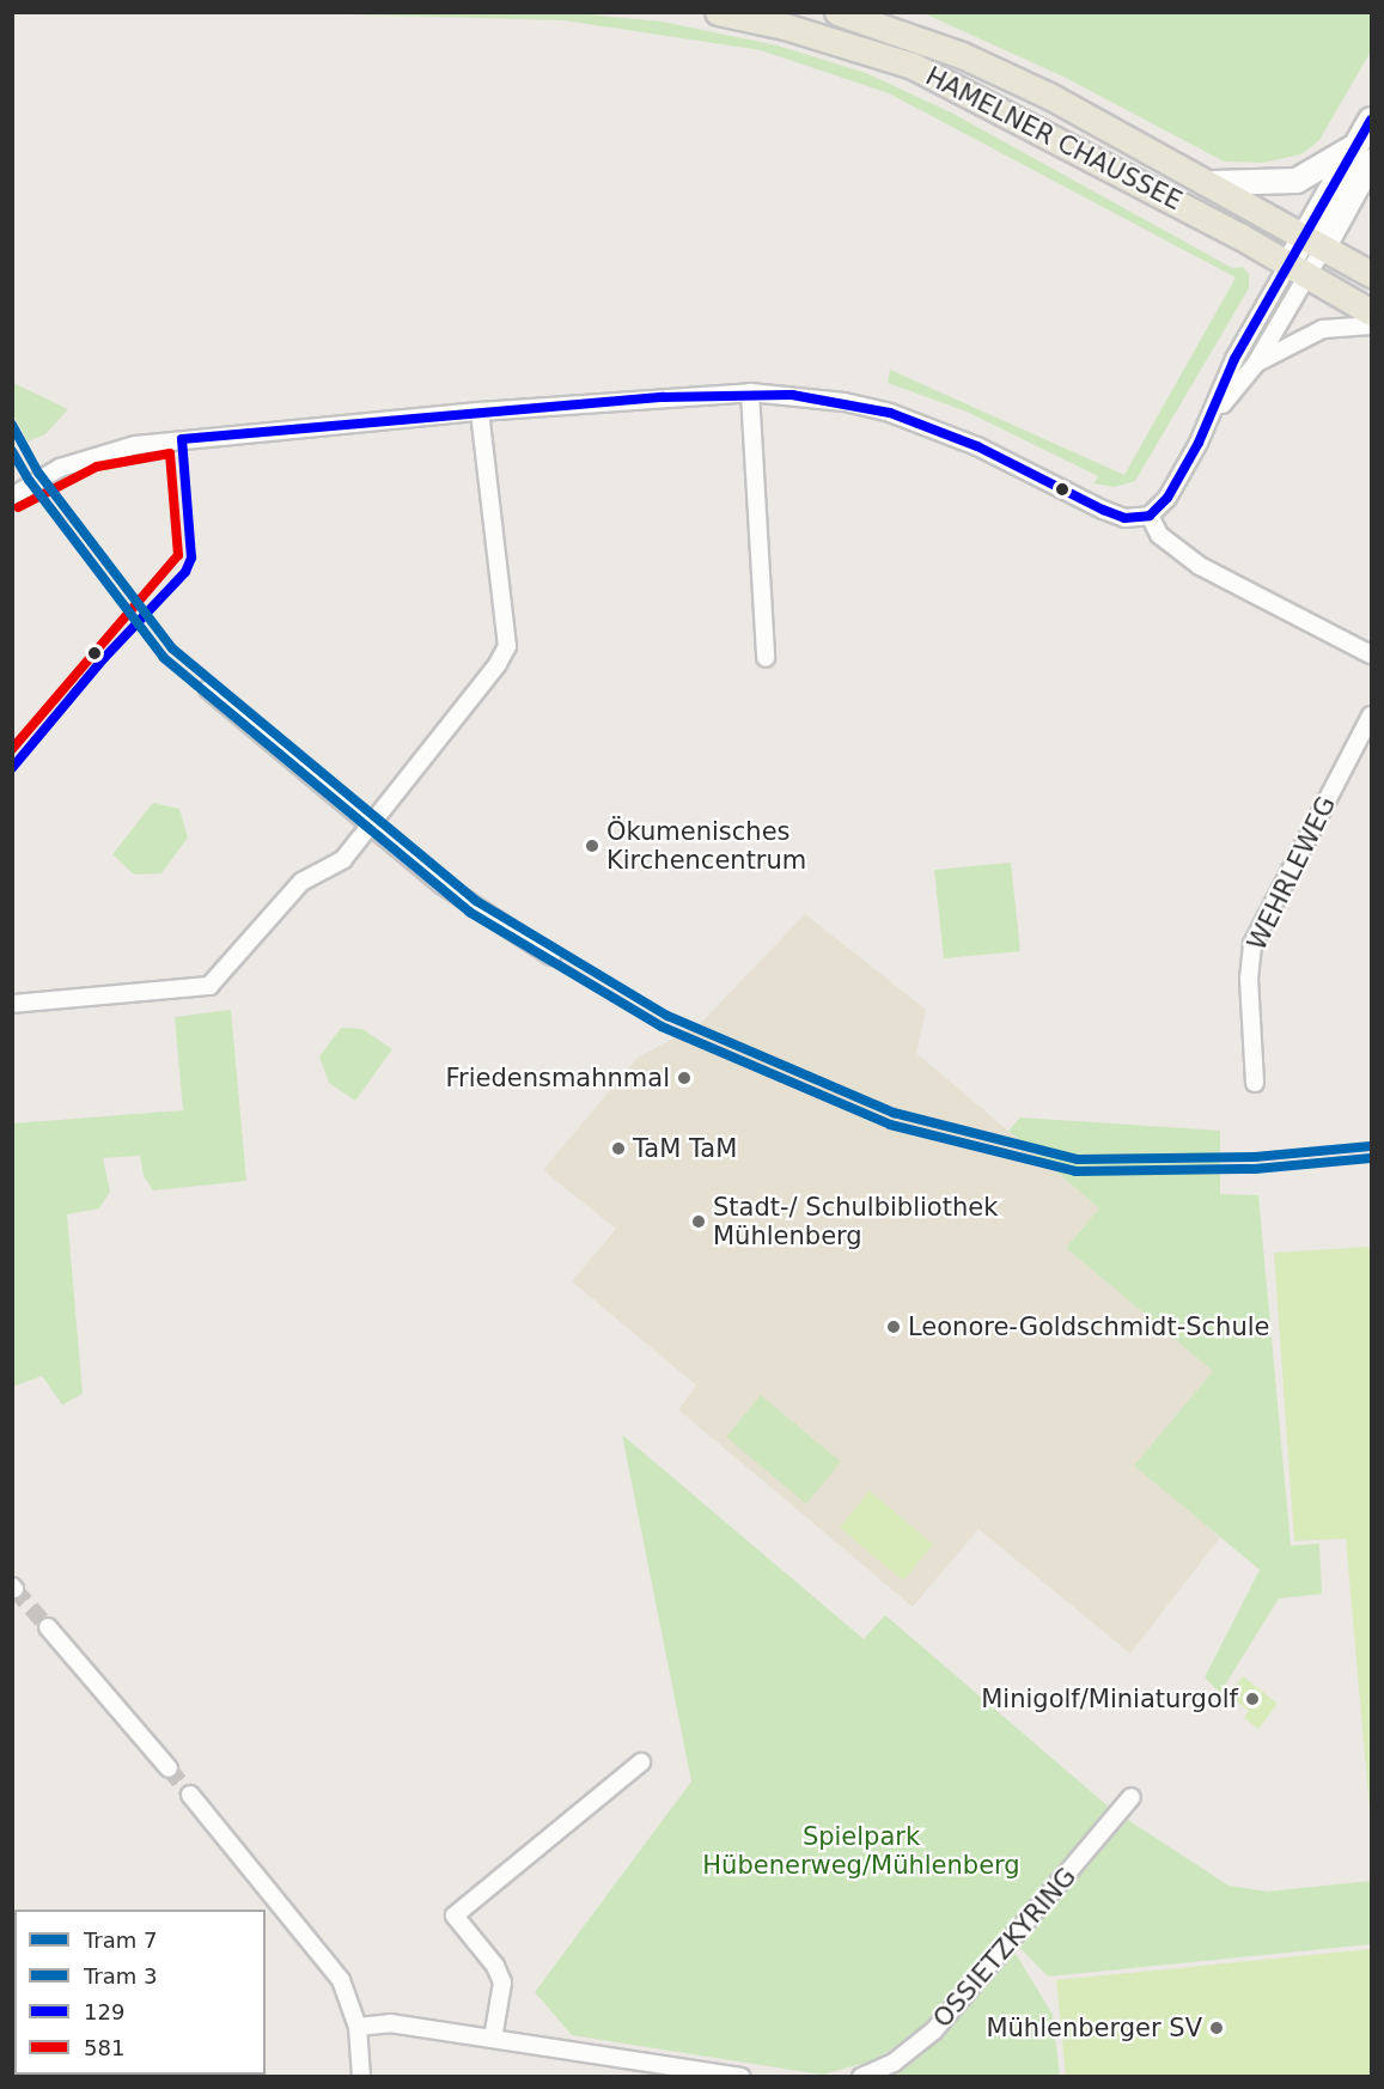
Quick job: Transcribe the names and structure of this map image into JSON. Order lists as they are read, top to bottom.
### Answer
{
  "streets": {
    "main road": ["HAMELNER CHAUSSEE"],
    "street": ["WEHRLEWEG", "OSSIETZKYRING"]
  },
  "parks": ["Spielpark Hübenerweg/Mühlenberg"],
  "places": [
    "Ökumenisches Kirchencentrum",
    "Friedensmahnmal",
    "TaM TaM",
    "Stadt-/ Schulbibliothek Mühlenberg",
    "Leonore-Goldschmidt-Schule",
    "Minigolf/Miniaturgolf",
    "Mühlenberger SV"
  ],
  "lines": [
    "transit line 129",
    "tram line 7",
    "tram line 3",
    "transit line 581"
  ],
  "legend": [
    "Tram 7",
    "Tram 3",
    "129",
    "581"
  ]
}
